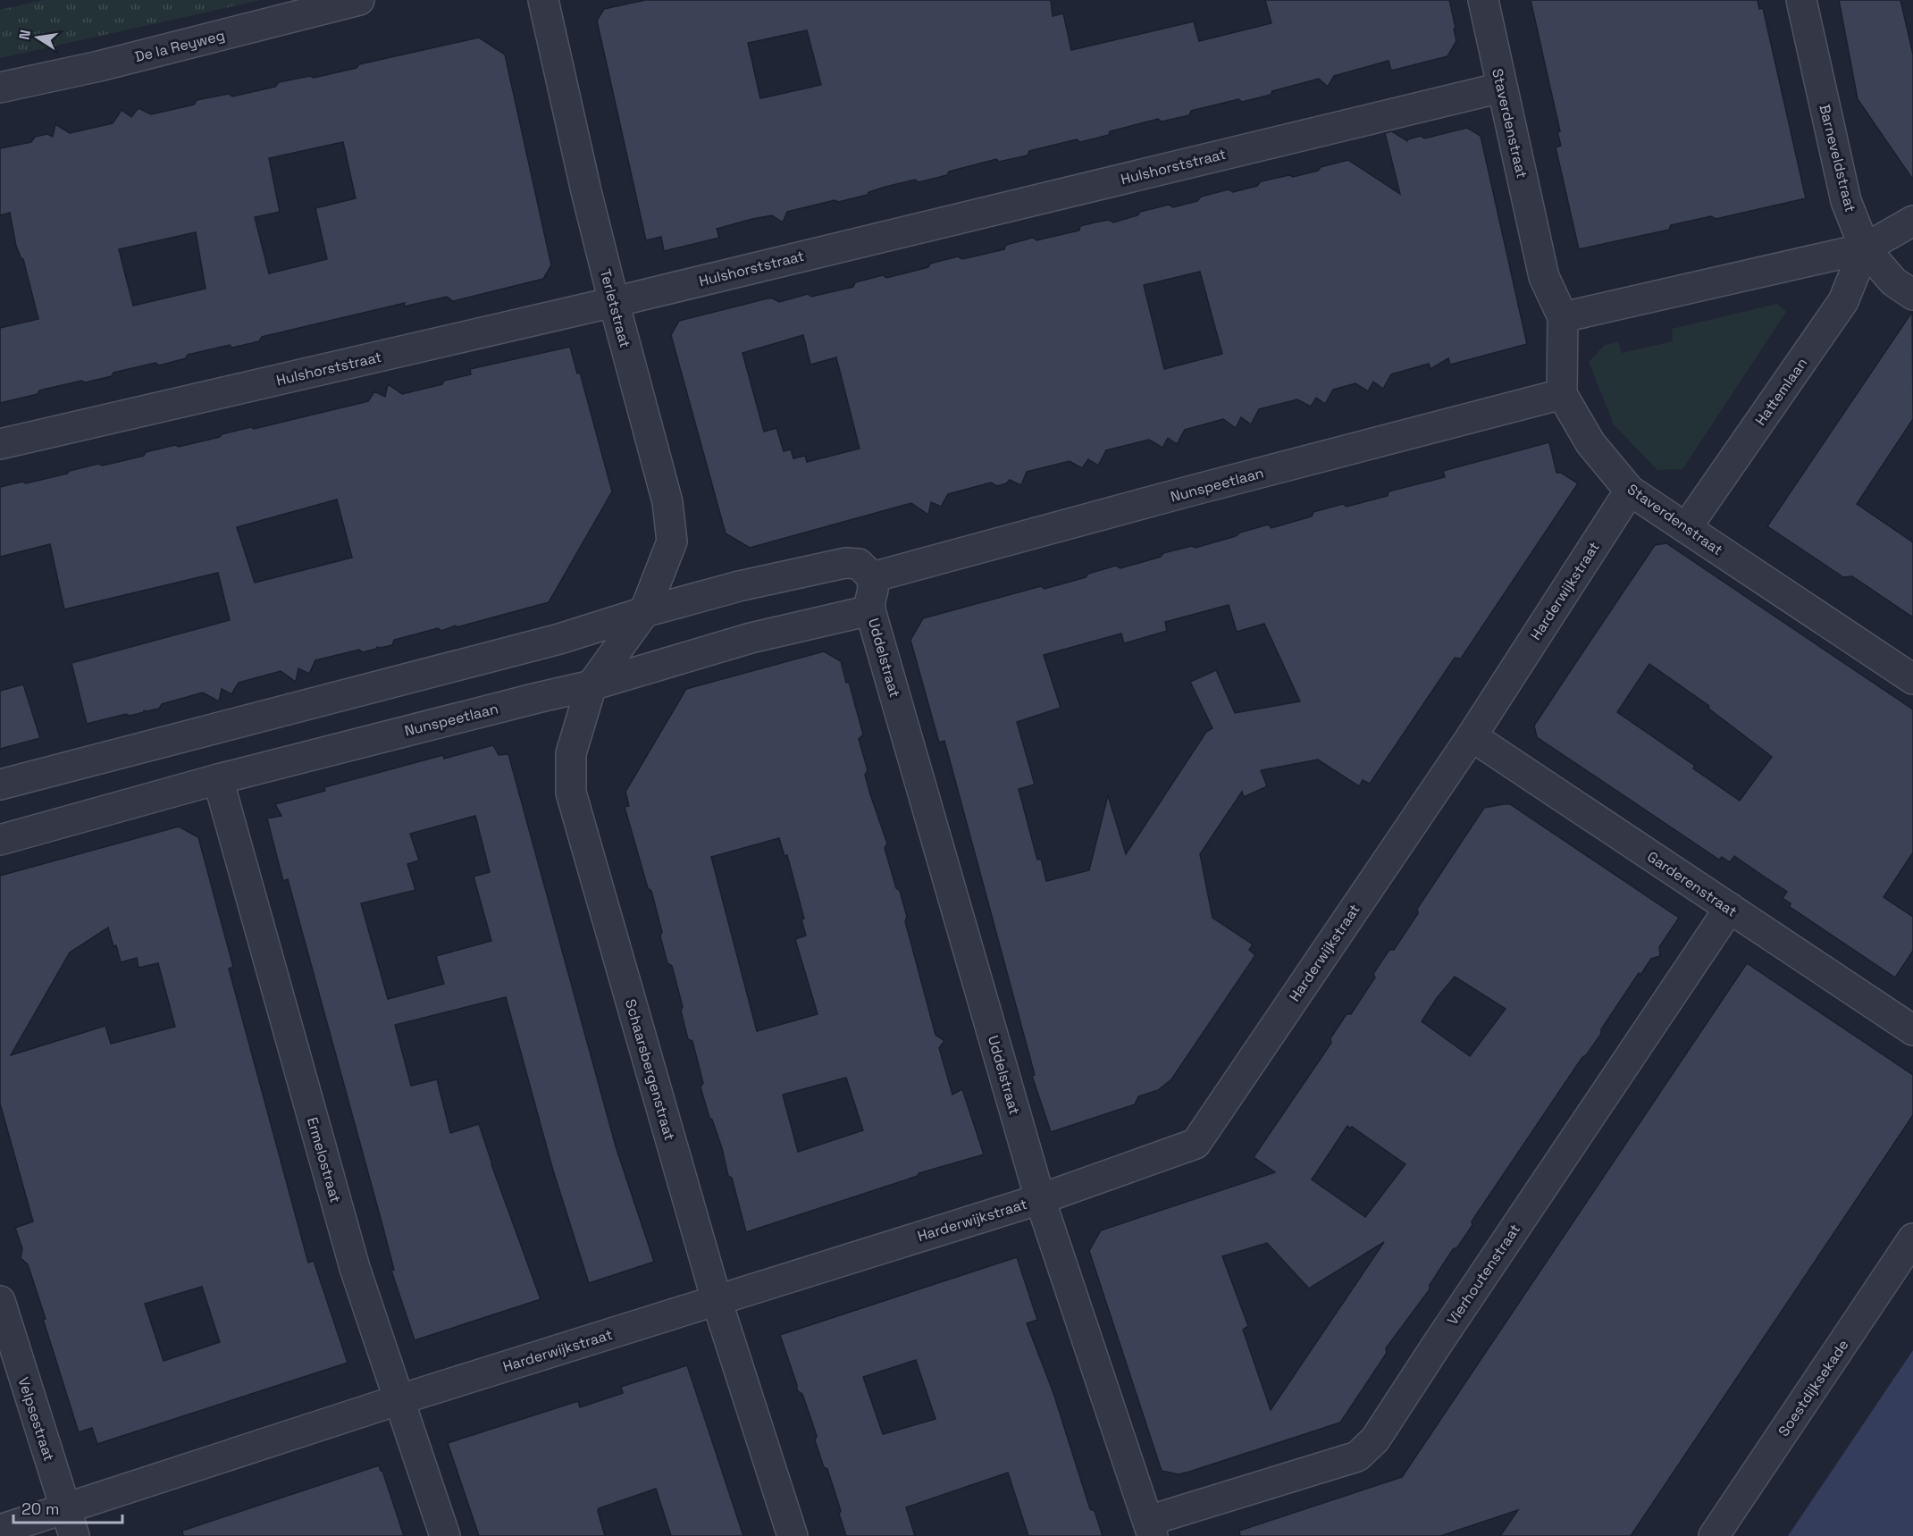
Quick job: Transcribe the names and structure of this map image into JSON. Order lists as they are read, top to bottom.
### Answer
{
  "streets": {
    "street": [
      "De la Reyweg",
      "Staverdenstraat",
      "Barneveldstraat",
      "Hulshorststraat",
      "Terletstraat",
      "Hattemlaan",
      "Nunspeetlaan",
      "Harderwijkstraat",
      "Uddelstraat",
      "Garderenstraat",
      "Schaarsbergenstraat",
      "Ermelostraat",
      "Vierhoutenstraat",
      "Soestdijksekade",
      "Velpsestraat"
    ]
  },
  "crossings": [
    ["Staverdenstraat", "Hulshorststraat"],
    ["Staverdenstraat", "Hattemlaan"],
    ["Staverdenstraat", "Nunspeetlaan"],
    ["Staverdenstraat", "Harderwijkstraat"],
    ["Barneveldstraat", "Hattemlaan"],
    ["Hulshorststraat", "Terletstraat"],
    ["Terletstraat", "Schaarsbergenstraat"],
    ["Nunspeetlaan", "Uddelstraat"],
    ["Nunspeetlaan", "Schaarsbergenstraat"],
    ["Nunspeetlaan", "Ermelostraat"],
    ["Harderwijkstraat", "Uddelstraat"],
    ["Harderwijkstraat", "Garderenstraat"],
    ["Harderwijkstraat", "Schaarsbergenstraat"],
    ["Harderwijkstraat", "Ermelostraat"],
    ["Harderwijkstraat", "Velpsestraat"],
    ["Uddelstraat", "Vierhoutenstraat"],
    ["Garderenstraat", "Vierhoutenstraat"]
  ],
  "scale_bar": "20 m",
  "north": "left"
}
